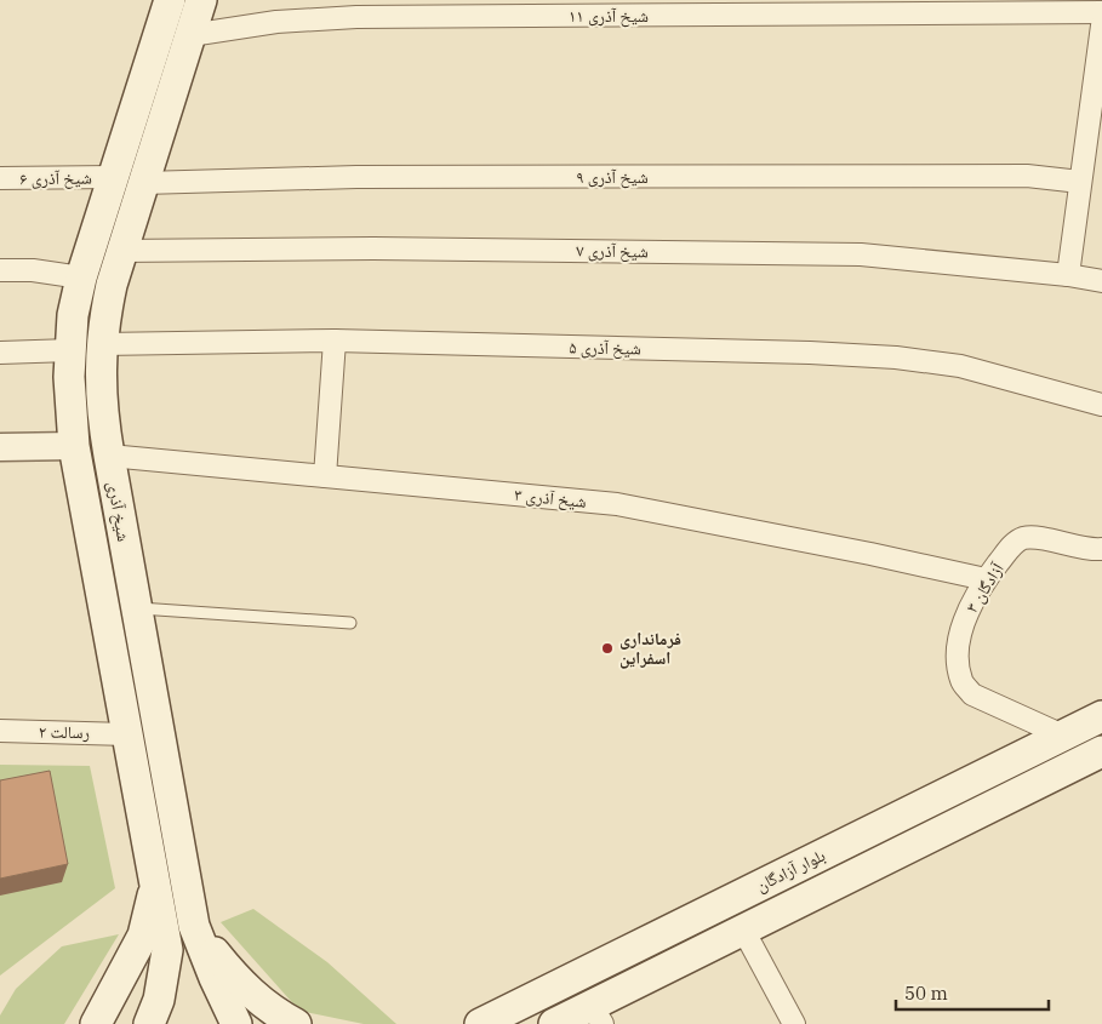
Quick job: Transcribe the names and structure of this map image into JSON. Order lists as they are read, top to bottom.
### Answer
{
  "streets": {
    "main road": ["شیخ آذری", "بلوار آزادگان"],
    "street": [
      "شیخ آذری ۱۱",
      "شیخ آذری ۹",
      "شیخ آذری ۶",
      "شیخ آذری ۷",
      "شیخ آذری ۵",
      "شیخ آذری ۳",
      "آزادگان ۳",
      "رسالت ۲"
    ]
  },
  "crossings": [
    ["شیخ آذری ۱۱", "شیخ آذری"],
    ["شیخ آذری ۹", "شیخ آذری"],
    ["شیخ آذری ۶", "شیخ آذری"],
    ["شیخ آذری ۷", "شیخ آذری"],
    ["شیخ آذری ۵", "شیخ آذری"],
    ["شیخ آذری ۳", "شیخ آذری"],
    ["شیخ آذری ۳", "آزادگان ۳"],
    ["شیخ آذری", "رسالت ۲"],
    ["آزادگان ۳", "بلوار آزادگان"]
  ],
  "places": ["فرمانداری اسفراین"],
  "scale_bar": "50 m"
}
